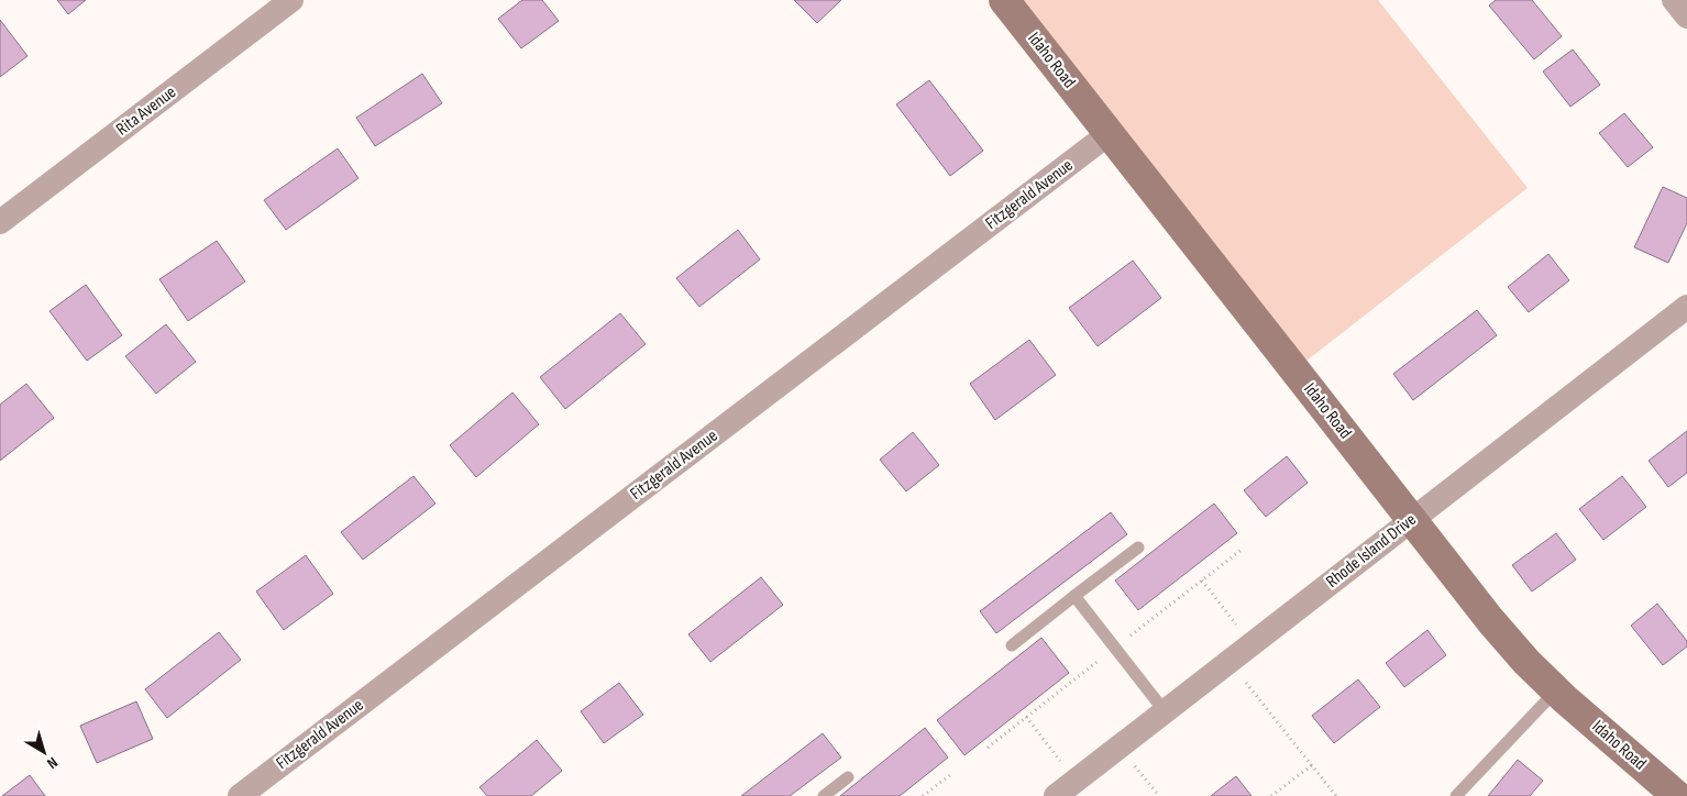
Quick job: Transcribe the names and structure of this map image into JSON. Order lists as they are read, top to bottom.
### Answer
{
  "streets": {
    "street": [
      "Idaho Road",
      "Rita Avenue",
      "Fitzgerald Avenue",
      "Rhode Island Drive"
    ]
  },
  "crossings": [
    ["Idaho Road", "Fitzgerald Avenue"],
    ["Idaho Road", "Rhode Island Drive"]
  ],
  "north": "bottom right"
}
